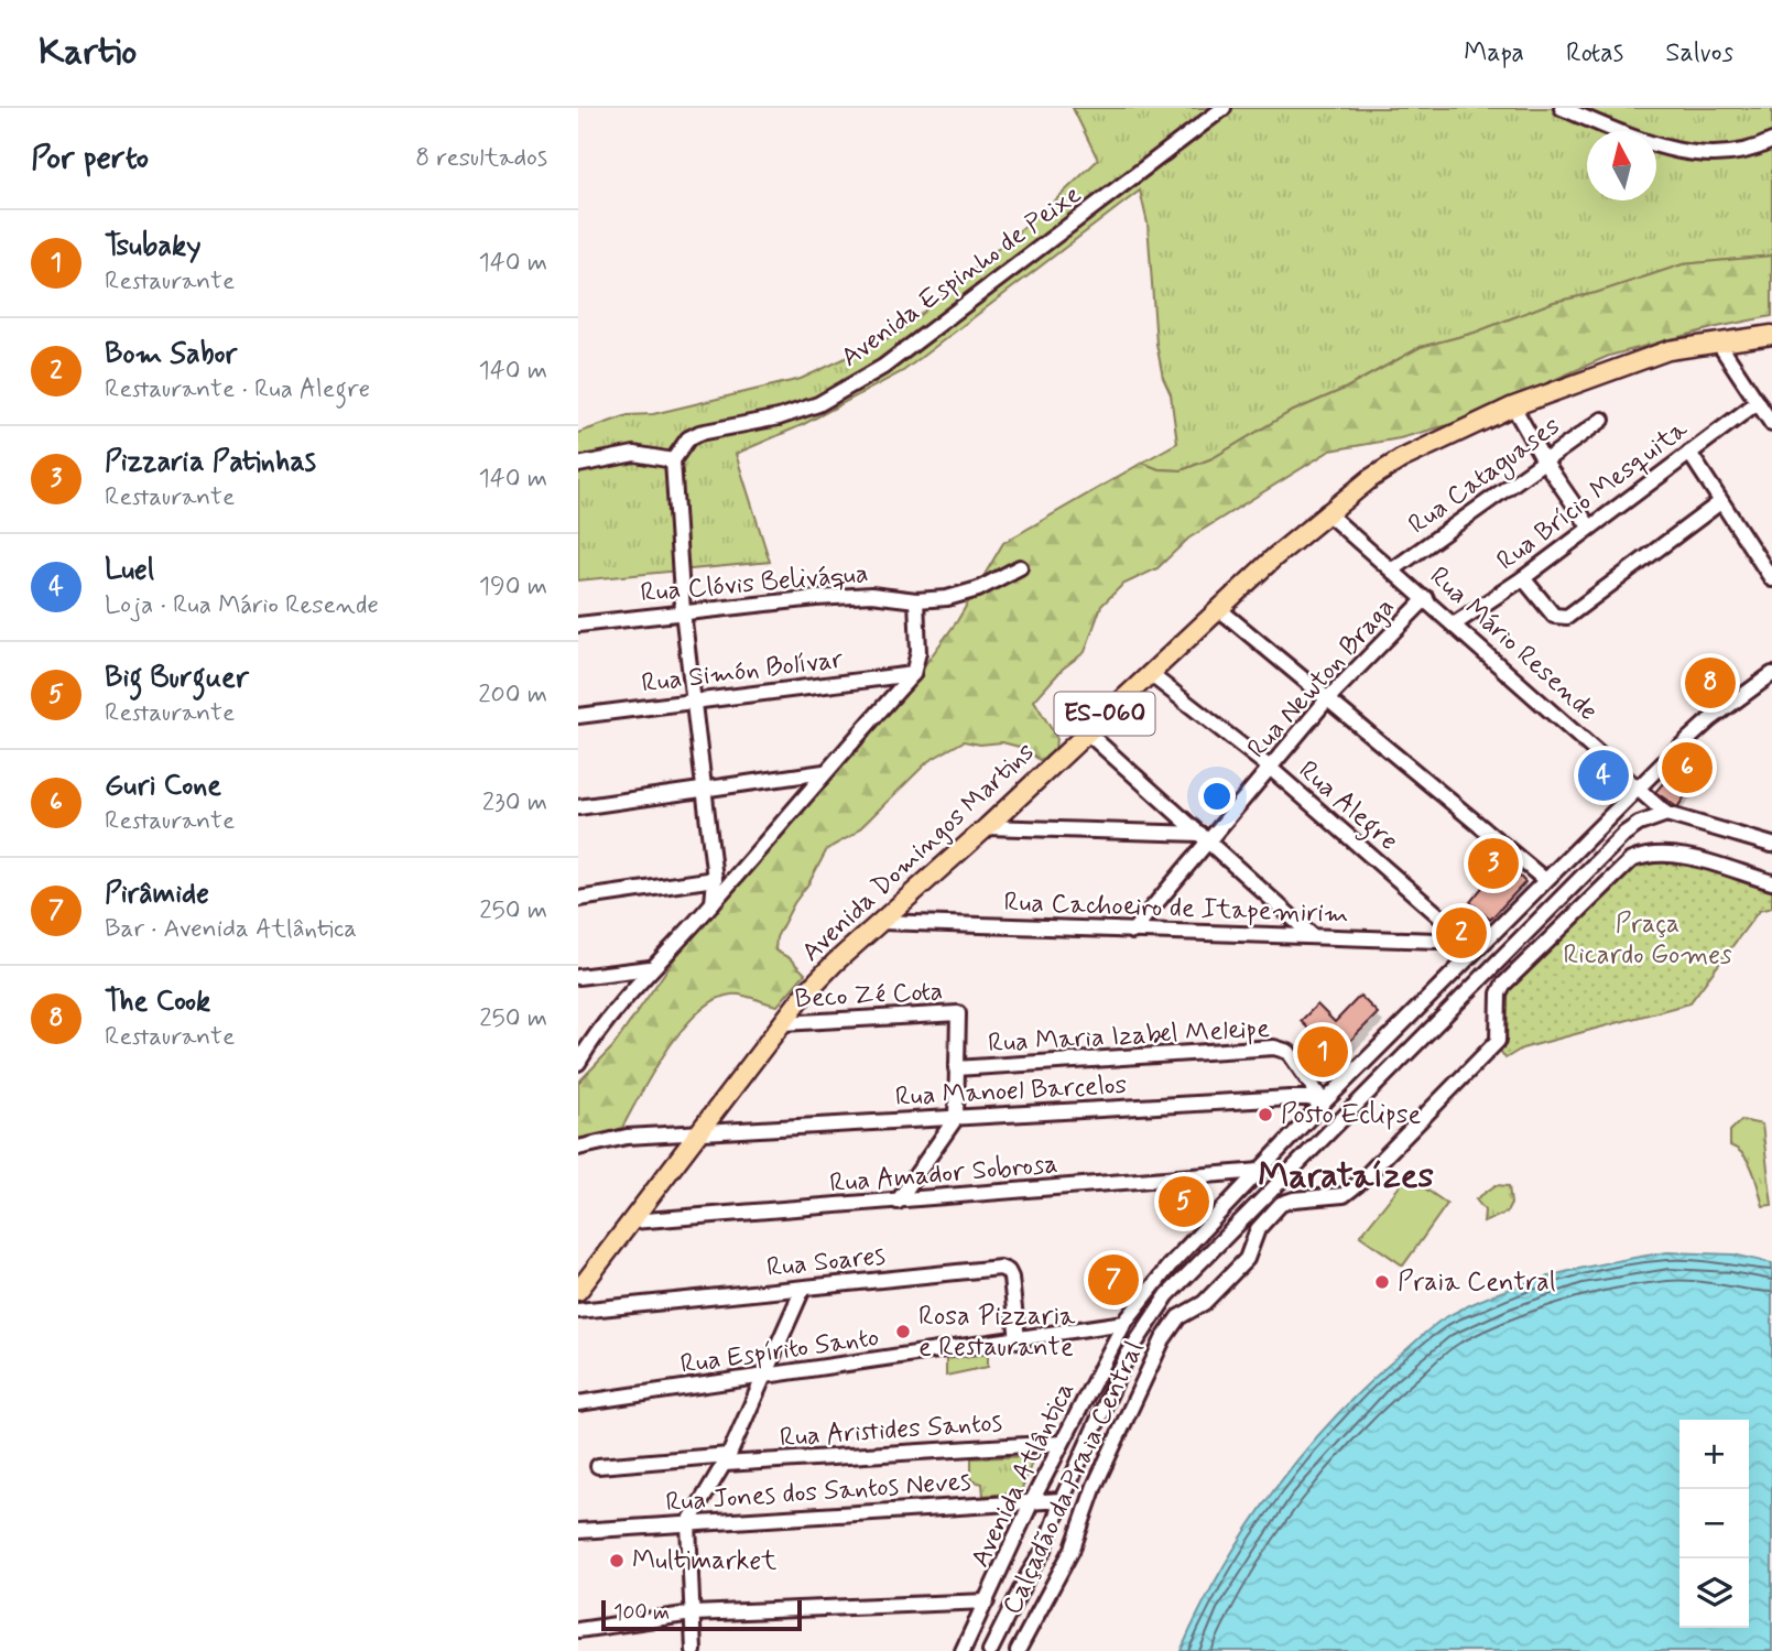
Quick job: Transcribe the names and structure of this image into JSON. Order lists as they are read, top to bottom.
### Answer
{
  "streets": {
    "main road": ["ES-060", "Avenida Domingos Martins"],
    "street": [
      "Avenida Espinho de Peixe",
      "Rua Cataguases",
      "Rua Brício Mesquita",
      "Rua Clóvis Beliváqua",
      "Rua Mário Resende",
      "Rua Simón Bolívar",
      "Rua Newton Braga",
      "Rua Alegre",
      "Rua Cachoeiro de Itapemirim",
      "Beco Zé Cota",
      "Rua Maria Izabel Meleipe",
      "Rua Manoel Barcelos",
      "Rua Amador Sobrosa",
      "Rua Soares",
      "Rua Espírito Santo",
      "Rua Aristides Santos",
      "Avenida Atlântica",
      "Calçadão da Praia Central",
      "Rua Jones dos Santos Neves"
    ]
  },
  "crossings": [
    ["Rua Cataguases", "Rua Mário Resende"],
    ["Rua Brício Mesquita", "Rua Mário Resende"],
    ["Rua Mário Resende", "Rua Newton Braga"],
    ["Rua Mário Resende", "Avenida Domingos Martins"],
    ["Rua Mário Resende", "Avenida Atlântica"],
    ["Rua Newton Braga", "Rua Alegre"],
    ["Rua Newton Braga", "Rua Cachoeiro de Itapemirim"],
    ["Rua Alegre", "Avenida Domingos Martins"],
    ["Rua Alegre", "Rua Cachoeiro de Itapemirim"],
    ["Rua Alegre", "Avenida Atlântica"],
    ["Avenida Domingos Martins", "Rua Cachoeiro de Itapemirim"],
    ["Avenida Domingos Martins", "Beco Zé Cota"],
    ["Avenida Domingos Martins", "Rua Manoel Barcelos"],
    ["Avenida Domingos Martins", "Rua Amador Sobrosa"],
    ["Rua Cachoeiro de Itapemirim", "Avenida Atlântica"],
    ["Beco Zé Cota", "Rua Maria Izabel Meleipe"],
    ["Rua Maria Izabel Meleipe", "Rua Manoel Barcelos"],
    ["Rua Maria Izabel Meleipe", "Avenida Atlântica"],
    ["Rua Manoel Barcelos", "Avenida Atlântica"],
    ["Rua Amador Sobrosa", "Avenida Atlântica"],
    ["Rua Soares", "Rua Espírito Santo"],
    ["Rua Espírito Santo", "Avenida Atlântica"],
    ["Rua Aristides Santos", "Avenida Atlântica"],
    ["Avenida Atlântica", "Rua Jones dos Santos Neves"]
  ],
  "districts": ["Marataízes"],
  "parks": ["Praça Ricardo Gomes"],
  "places": [
    "Posto Eclipse",
    "Praia Central",
    "Rosa Pizzaria e Restaurante",
    "Multimarket"
  ],
  "scale_bar": "100 m",
  "north": "top",
  "page": {
    "header": "Kartio",
    "nav": ["Mapa", "Rotas", "Salvos"],
    "heading": ["Por perto", "8 resultados"],
    "list": [
      {
        "mark": "1",
        "name": "Tsubaky",
        "note": "Restaurante",
        "value": "140 m"
      },
      {
        "mark": "2",
        "name": "Bom Sabor",
        "note": "Restaurante · Rua Alegre",
        "value": "140 m"
      },
      {
        "mark": "3",
        "name": "Pizzaria Patinhas",
        "note": "Restaurante",
        "value": "140 m"
      },
      {
        "mark": "4",
        "name": "Luel",
        "note": "Loja · Rua Mário Resende",
        "value": "190 m"
      },
      {
        "mark": "5",
        "name": "Big Burguer",
        "note": "Restaurante",
        "value": "200 m"
      },
      {
        "mark": "6",
        "name": "Guri Cone",
        "note": "Restaurante",
        "value": "230 m"
      },
      {
        "mark": "7",
        "name": "Pirâmide",
        "note": "Bar · Avenida Atlântica",
        "value": "250 m"
      },
      {
        "mark": "8",
        "name": "The Cook",
        "note": "Restaurante",
        "value": "250 m"
      }
    ],
    "pins": [
      "8",
      "6",
      "4",
      "3",
      "2",
      "1",
      "5",
      "7"
    ],
    "map_buttons": ["+", "−"],
    "scale": "100 m"
  }
}
